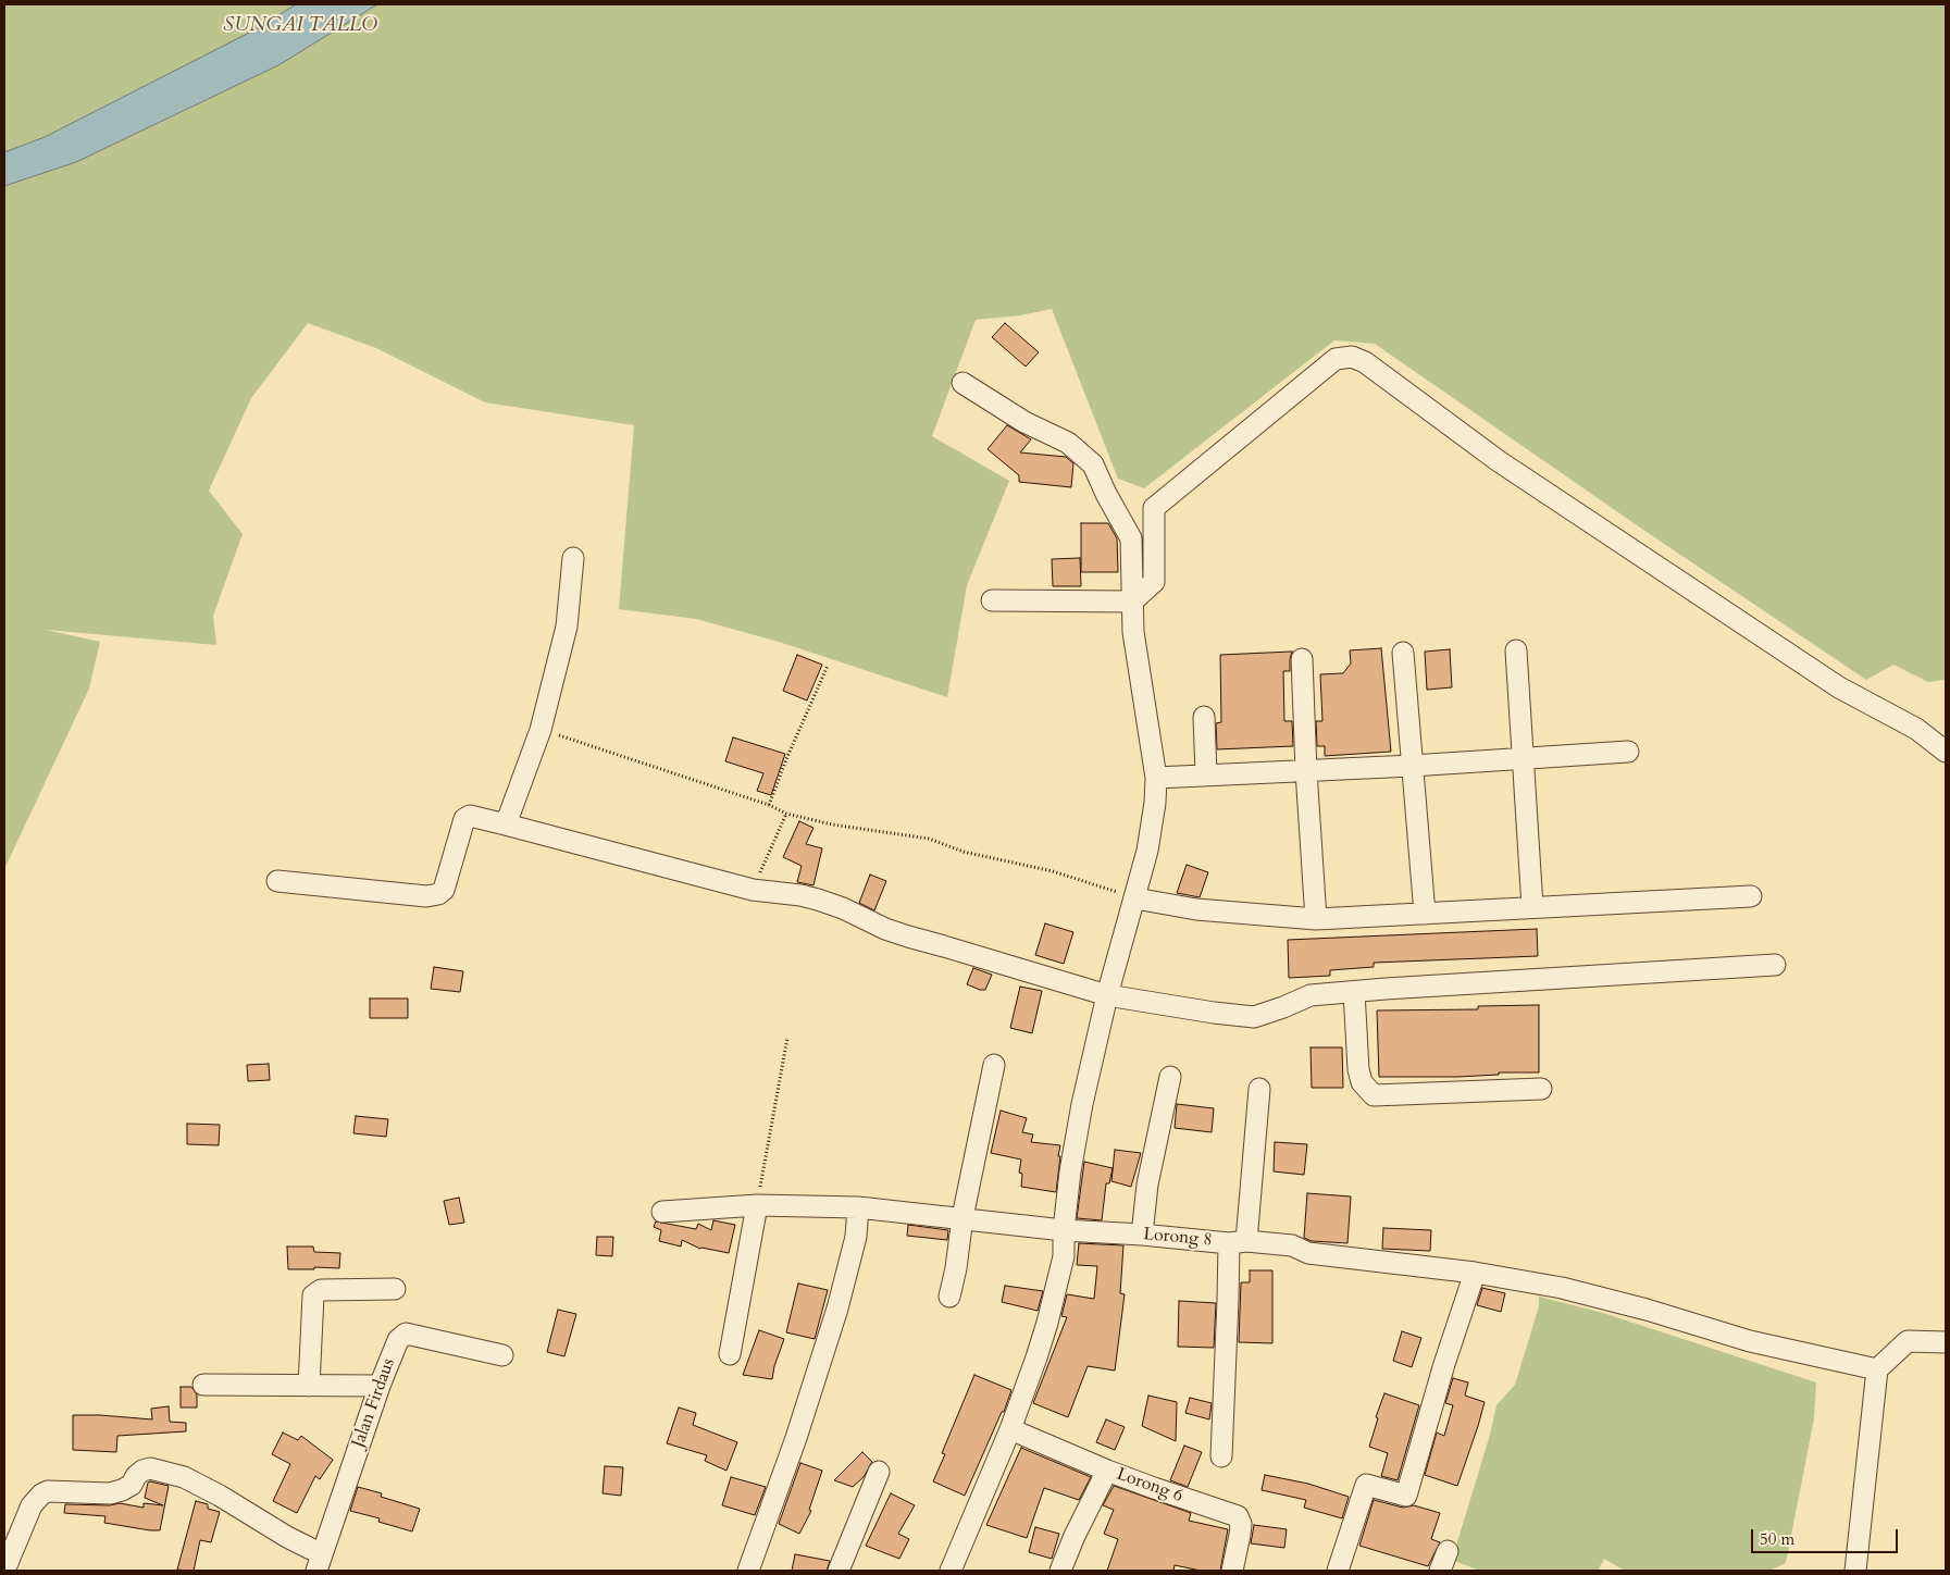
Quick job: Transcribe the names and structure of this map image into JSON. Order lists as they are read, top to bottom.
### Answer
{
  "streets": {
    "street": ["Lorong 8", "Jalan Firdaus", "Lorong 6"]
  },
  "water": ["SUNGAI TALLO"],
  "scale_bar": "50 m"
}
